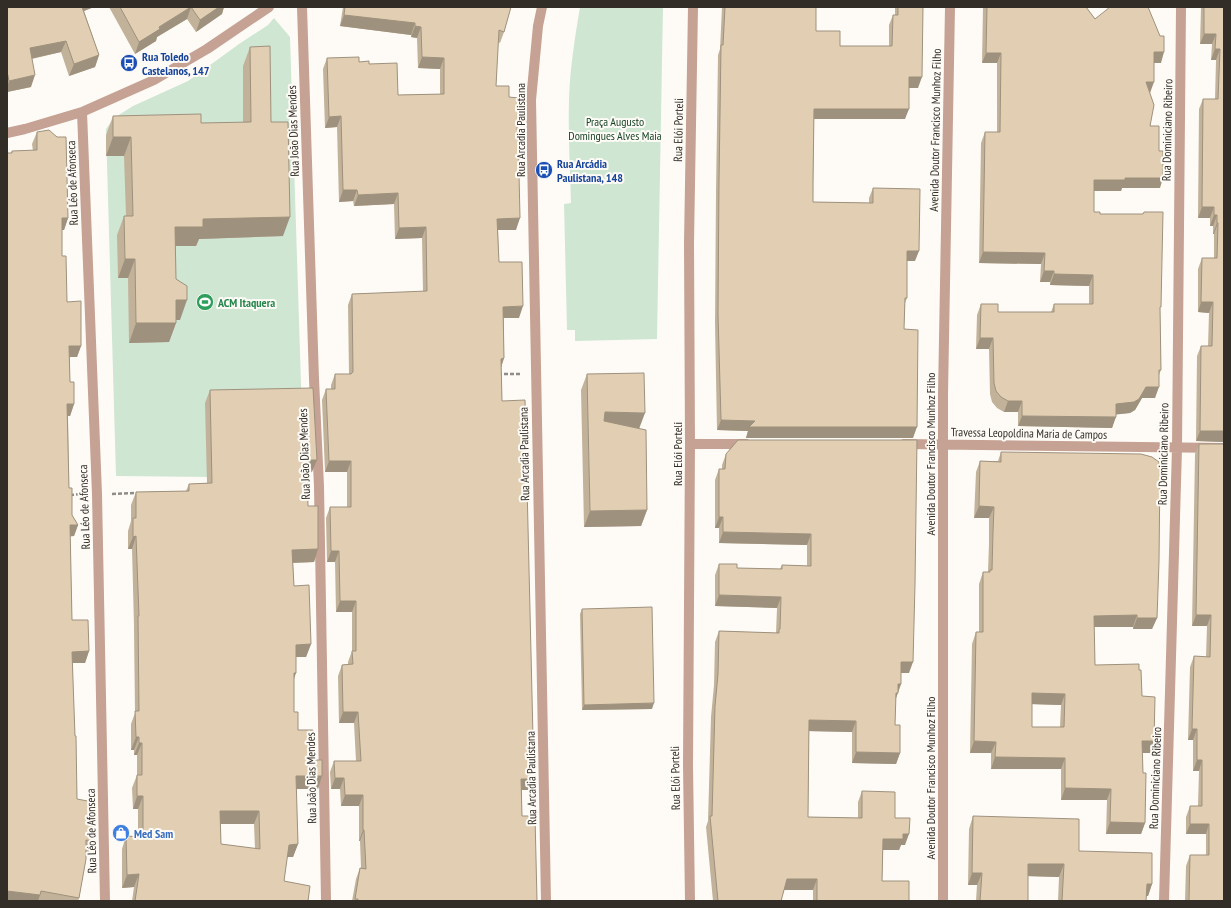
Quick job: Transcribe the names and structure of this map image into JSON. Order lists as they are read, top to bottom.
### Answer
{
  "streets": {
    "street": [
      "Rua Arcadia Paulistana",
      "Rua Elói Porteli",
      "Avenida Doutor Francisco Munhoz Filho",
      "Rua Dominiciano Ribeiro",
      "Rua João Dias Mendes",
      "Rua Léo de Afonseca",
      "Travessa Leopoldina Maria de Campos"
    ]
  },
  "crossings": [
    ["Avenida Doutor Francisco Munhoz Filho", "Travessa Leopoldina Maria de Campos"],
    ["Rua Dominiciano Ribeiro", "Travessa Leopoldina Maria de Campos"]
  ],
  "parks": ["Praça Augusto Domingues Alves Maia"],
  "places": {
    "bus stop": ["Rua Toledo Castelanos, 147", "Rua Arcádia Paulistana, 148"],
    "sports": ["ACM Itaquera"],
    "shop": ["Med Sam"]
  }
}
